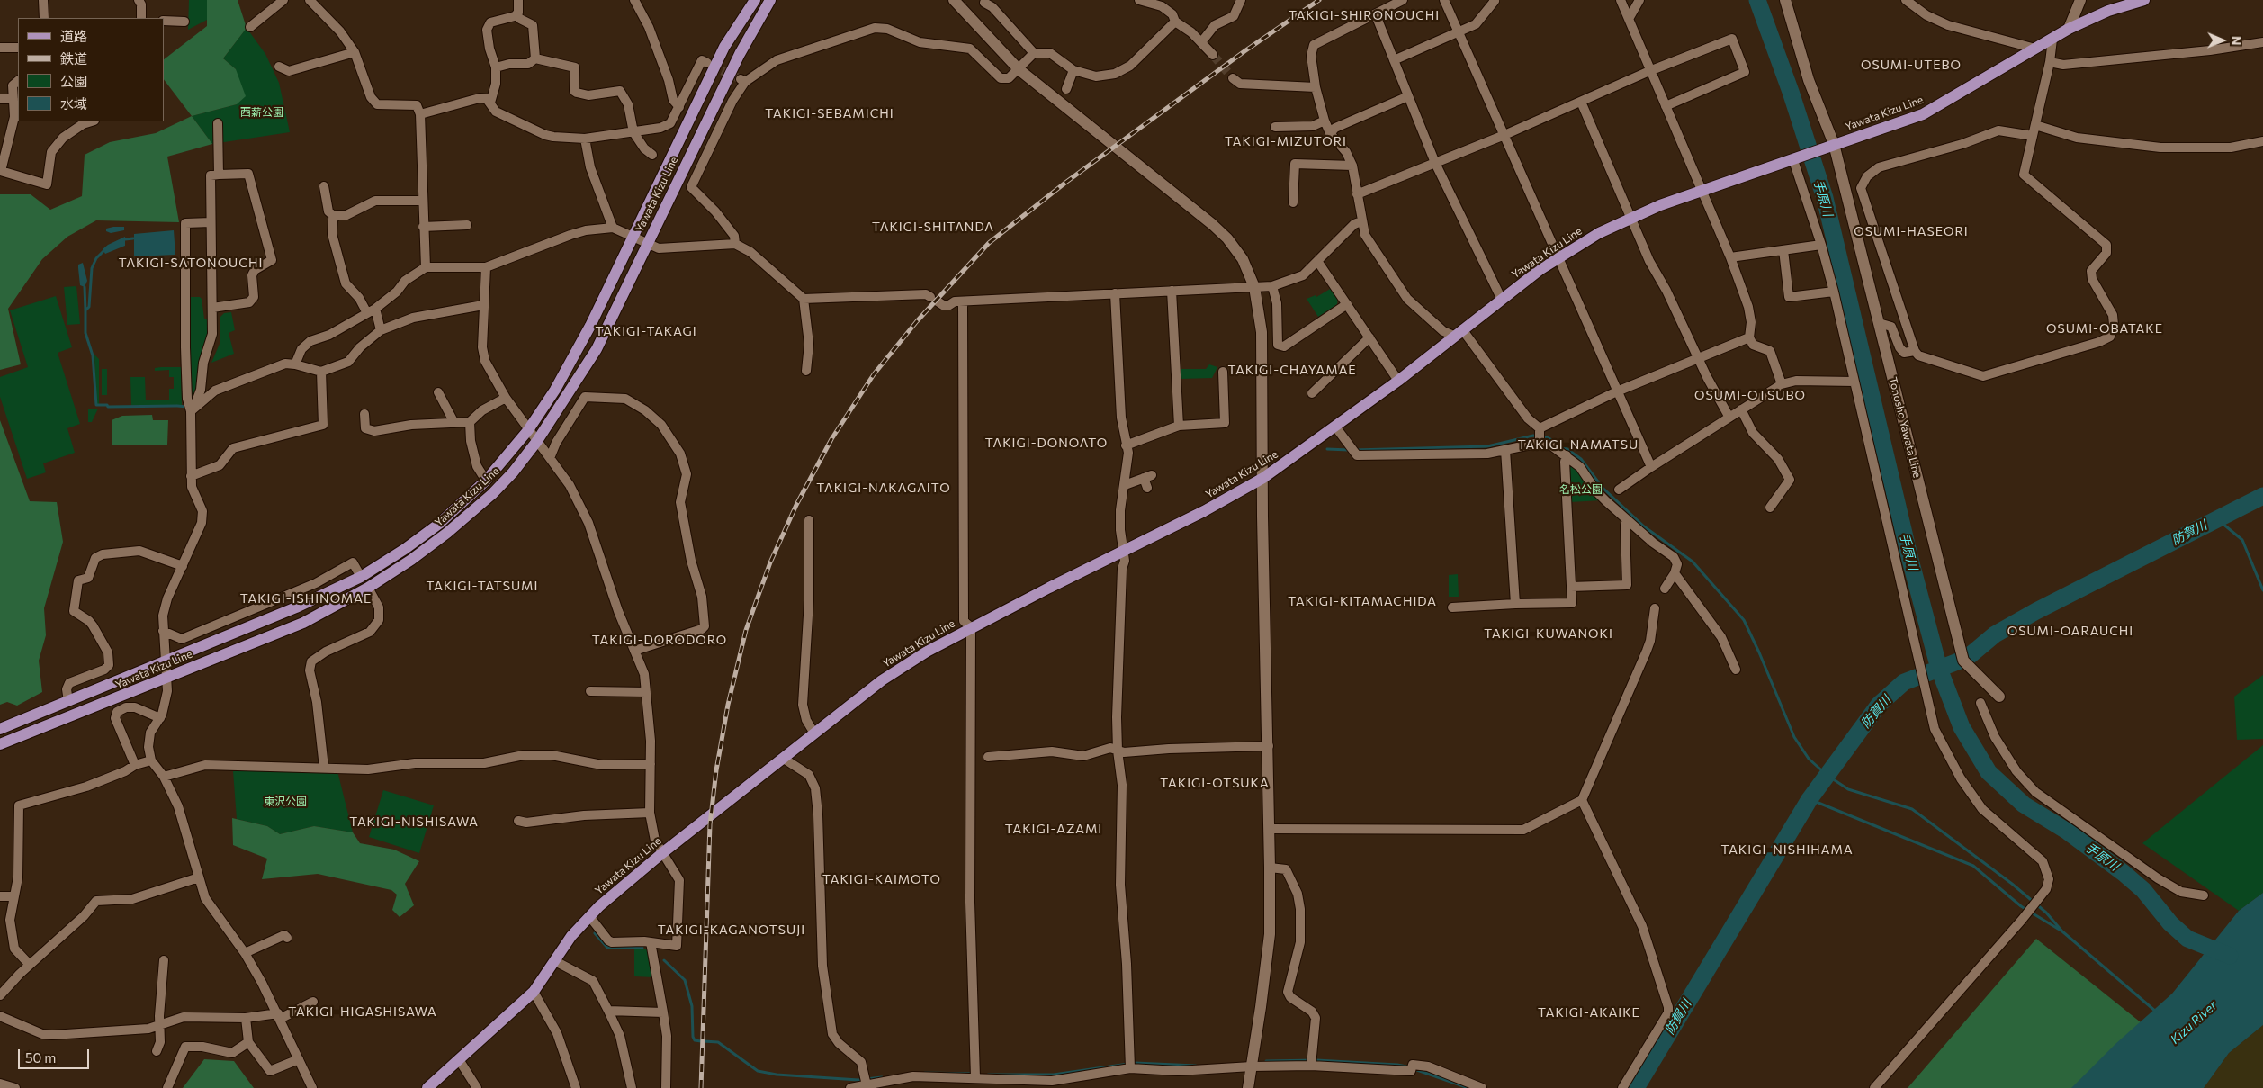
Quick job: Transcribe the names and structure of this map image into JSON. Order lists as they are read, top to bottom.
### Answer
{
  "streets": {
    "main road": ["Yawata Kizu Line"],
    "street": ["Tonosho Yawata Line"]
  },
  "crossings": [
    ["Yawata Kizu Line", "Tonosho Yawata Line"]
  ],
  "districts": [
    "TAKIGI-SHIRONOUCHI",
    "OSUMI-UTEBO",
    "TAKIGI-SEBAMICHI",
    "TAKIGI-MIZUTORI",
    "TAKIGI-SHITANDA",
    "OSUMI-HASEORI",
    "TAKIGI-SATONOUCHI",
    "OSUMI-OBATAKE",
    "TAKIGI-TAKAGI",
    "TAKIGI-CHAYAMAE",
    "OSUMI-OTSUBO",
    "TAKIGI-DONOATO",
    "TAKIGI-NAMATSU",
    "TAKIGI-NAKAGAITO",
    "TAKIGI-TATSUMI",
    "TAKIGI-ISHINOMAE",
    "TAKIGI-KITAMACHIDA",
    "OSUMI-OARAUCHI",
    "TAKIGI-KUWANOKI",
    "TAKIGI-DORODORO",
    "TAKIGI-OTSUKA",
    "TAKIGI-NISHISAWA",
    "TAKIGI-AZAMI",
    "TAKIGI-NISHIHAMA",
    "TAKIGI-KAIMOTO",
    "TAKIGI-KAGANOTSUJI",
    "TAKIGI-HIGASHISAWA",
    "TAKIGI-AKAIKE"
  ],
  "water": ["手原川", "防賀川", "Kizu River"],
  "parks": ["西薪公園", "名松公園", "東沢公園"],
  "legend": [
    "道路",
    "鉄道",
    "公園",
    "水域"
  ],
  "scale_bar": "50 m",
  "north": "right"
}
